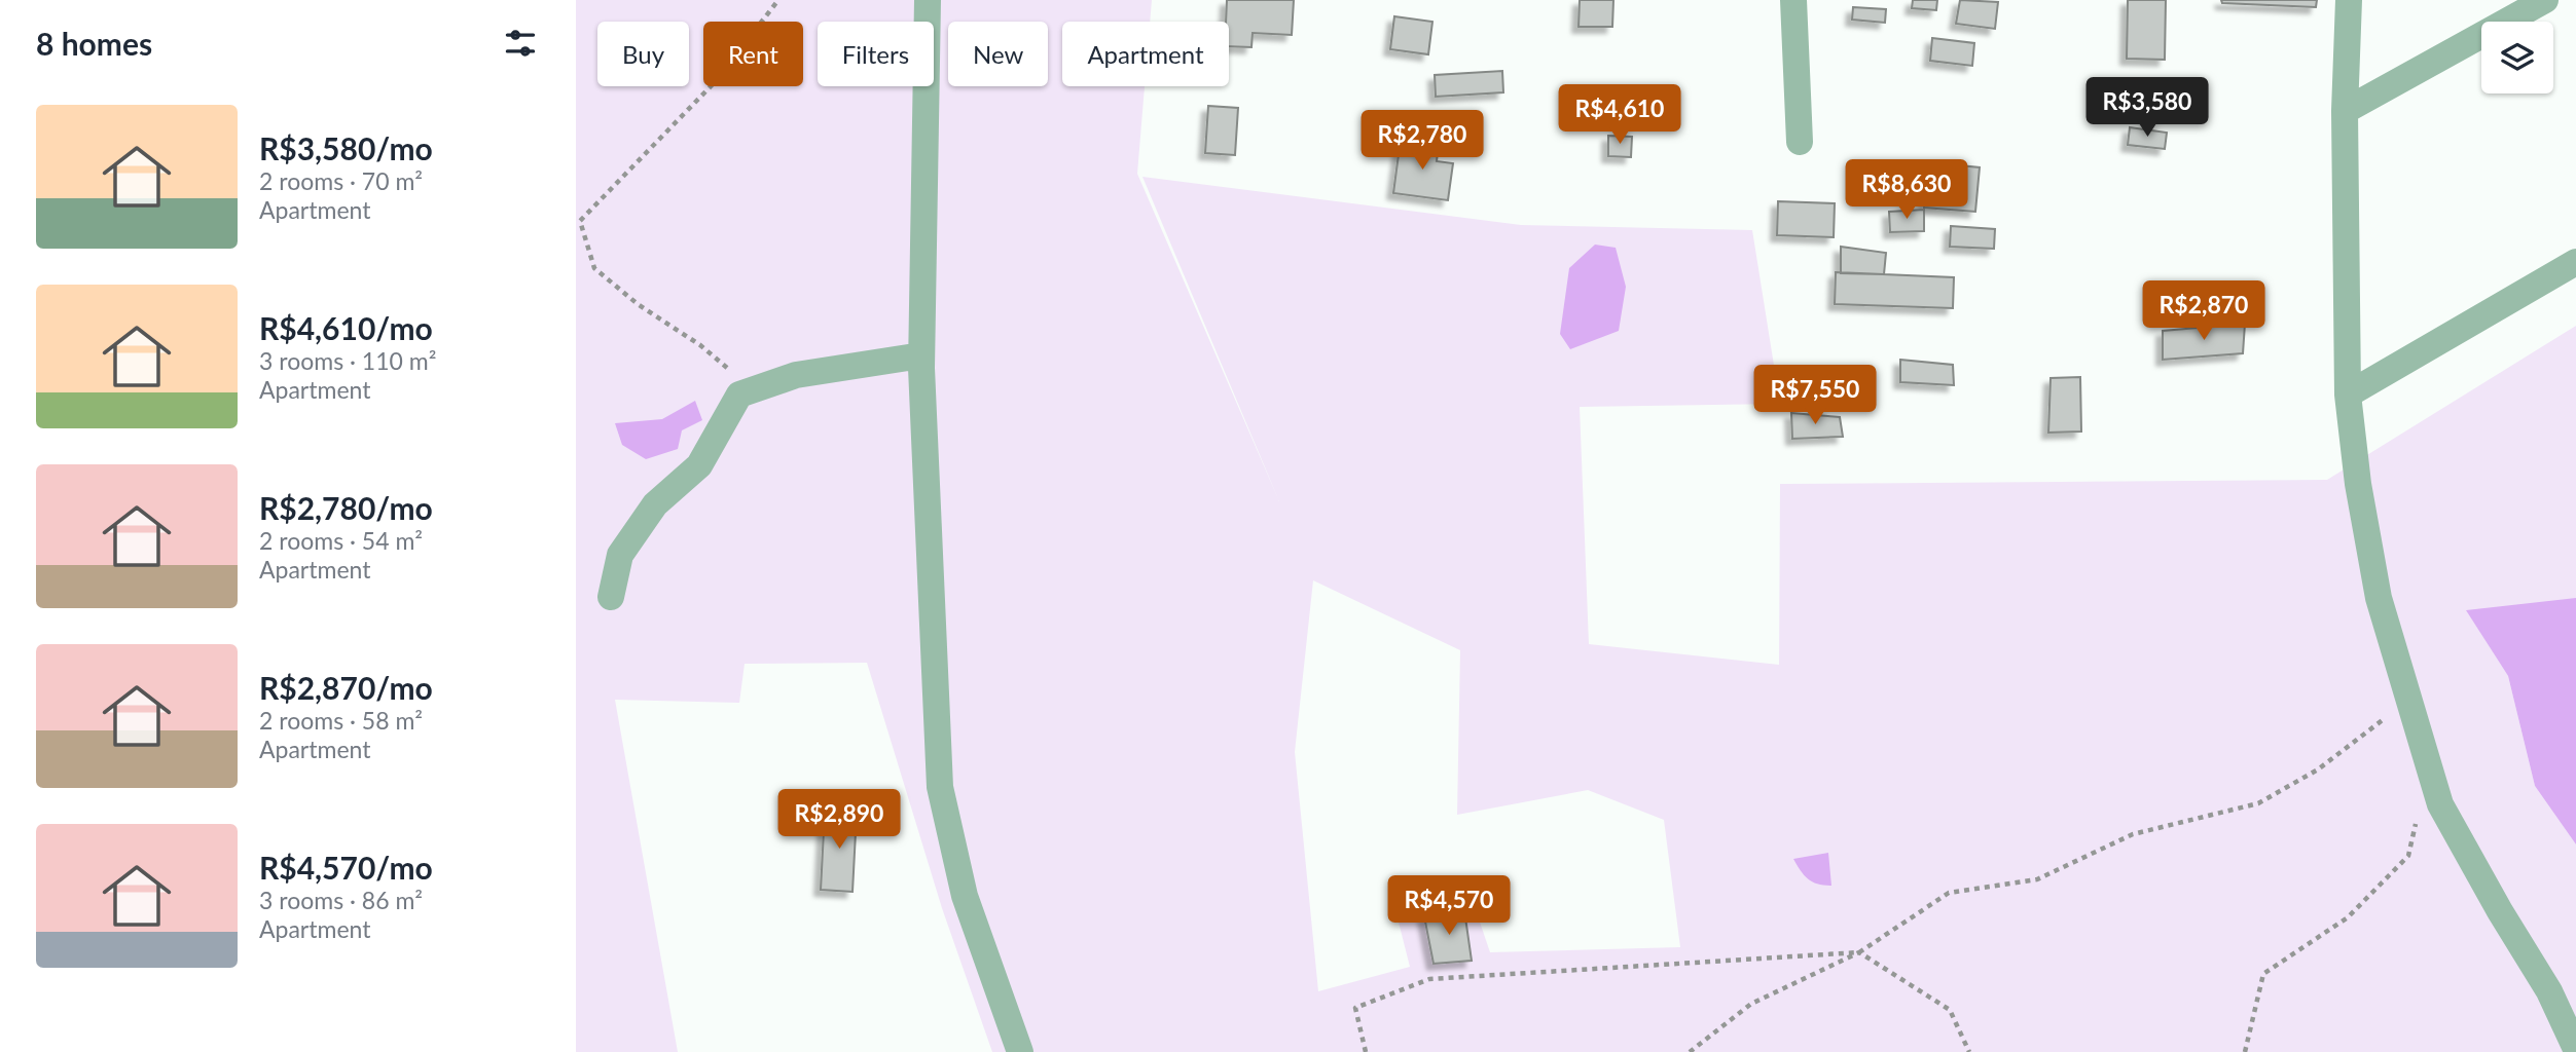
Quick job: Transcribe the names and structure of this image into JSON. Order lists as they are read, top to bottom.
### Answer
{
  "page": {
    "heading": "8 homes",
    "chip": [
      "Buy",
      "Rent",
      "Filters",
      "New",
      "Apartment"
    ],
    "price": [
      "R$3,580",
      "R$4,610",
      "R$2,780",
      "R$8,630",
      "R$2,870",
      "R$7,550",
      "R$2,890",
      "R$4,570"
    ],
    "list": [
      {
        "name": "R$3,580/mo",
        "note": "2 rooms · 70 m² · Apartment"
      },
      {
        "name": "R$4,610/mo",
        "note": "3 rooms · 110 m² · Apartment"
      },
      {
        "name": "R$2,780/mo",
        "note": "2 rooms · 54 m² · Apartment"
      },
      {
        "name": "R$2,870/mo",
        "note": "2 rooms · 58 m² · Apartment"
      },
      {
        "name": "R$4,570/mo",
        "note": "3 rooms · 86 m² · Apartment"
      }
    ]
  }
}
